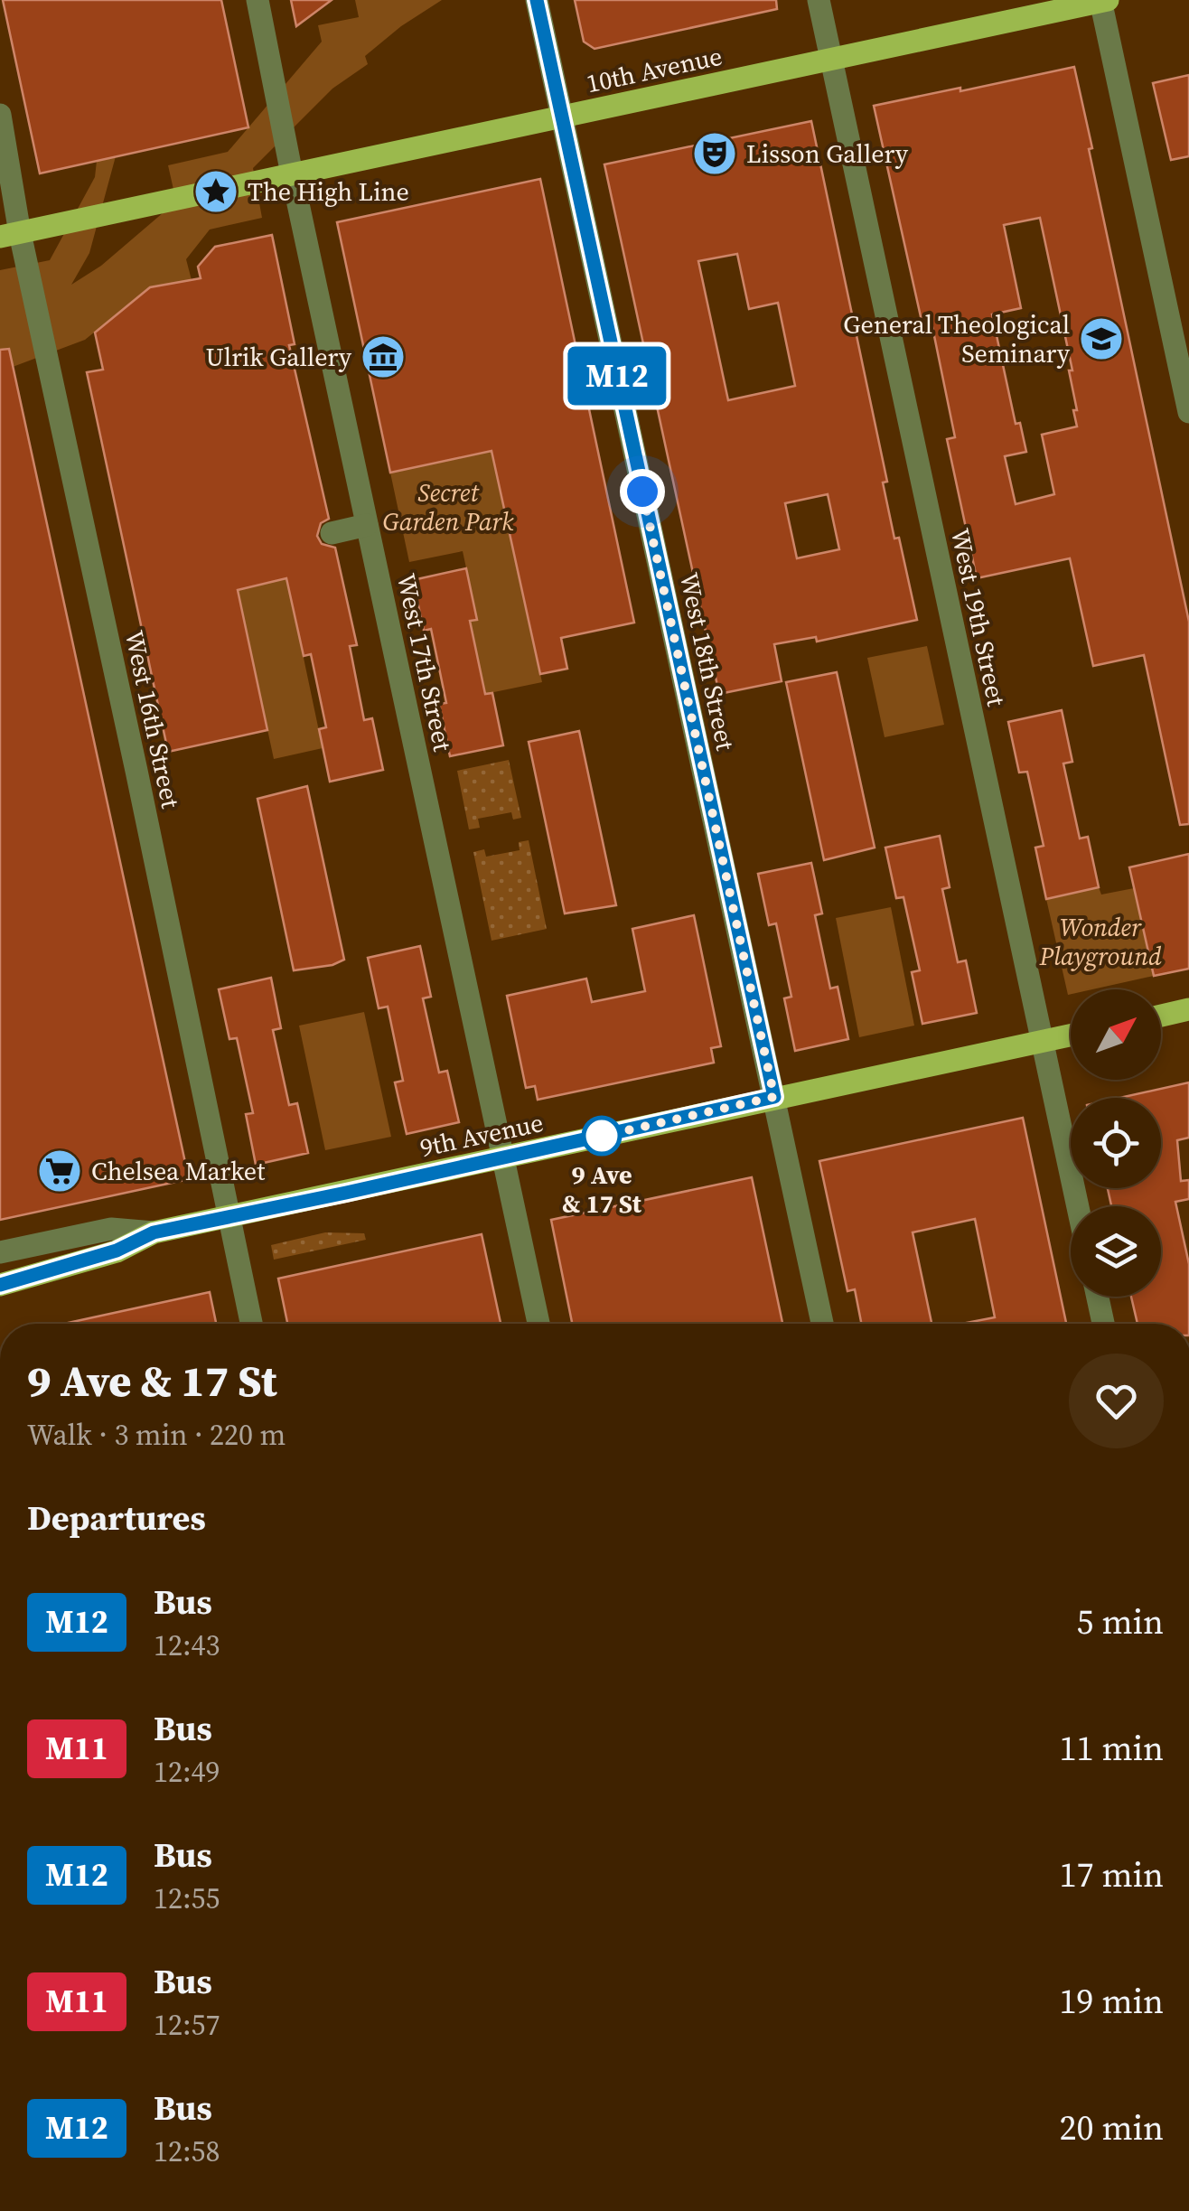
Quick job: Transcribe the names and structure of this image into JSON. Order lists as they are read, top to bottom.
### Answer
{
  "streets": {
    "main road": ["10th Avenue", "9th Avenue"],
    "street": [
      "West 19th Street",
      "West 18th Street",
      "West 17th Street",
      "West 16th Street"
    ]
  },
  "crossings": [
    ["10th Avenue", "West 19th Street"],
    ["10th Avenue", "West 18th Street"],
    ["10th Avenue", "West 17th Street"],
    ["10th Avenue", "West 16th Street"],
    ["West 19th Street", "9th Avenue"],
    ["West 18th Street", "9th Avenue"],
    ["West 17th Street", "9th Avenue"],
    ["West 16th Street", "9th Avenue"]
  ],
  "parks": ["Secret Garden Park", "Wonder Playground"],
  "places": {
    "theatre": ["Lisson Gallery"],
    "place": ["The High Line"],
    "school or university": ["General Theological Seminary"],
    "museum": ["Ulrik Gallery"],
    "other": ["9 Ave & 17 St"],
    "supermarket": ["Chelsea Market"]
  },
  "lines": ["bus line M12"],
  "north": "top right",
  "page": {
    "on_map": "M12",
    "heading": [
      ["9 Ave & 17 St", "Walk · 3 min · 220 m"],
      "Departures"
    ],
    "list": [
      {
        "mark": "M12",
        "name": "Bus",
        "note": "12:43",
        "value": "5 min"
      },
      {
        "mark": "M11",
        "name": "Bus",
        "note": "12:49",
        "value": "11 min"
      },
      {
        "mark": "M12",
        "name": "Bus",
        "note": "12:55",
        "value": "17 min"
      },
      {
        "mark": "M11",
        "name": "Bus",
        "note": "12:57",
        "value": "19 min"
      },
      {
        "mark": "M12",
        "name": "Bus",
        "note": "12:58",
        "value": "20 min"
      }
    ]
  }
}
